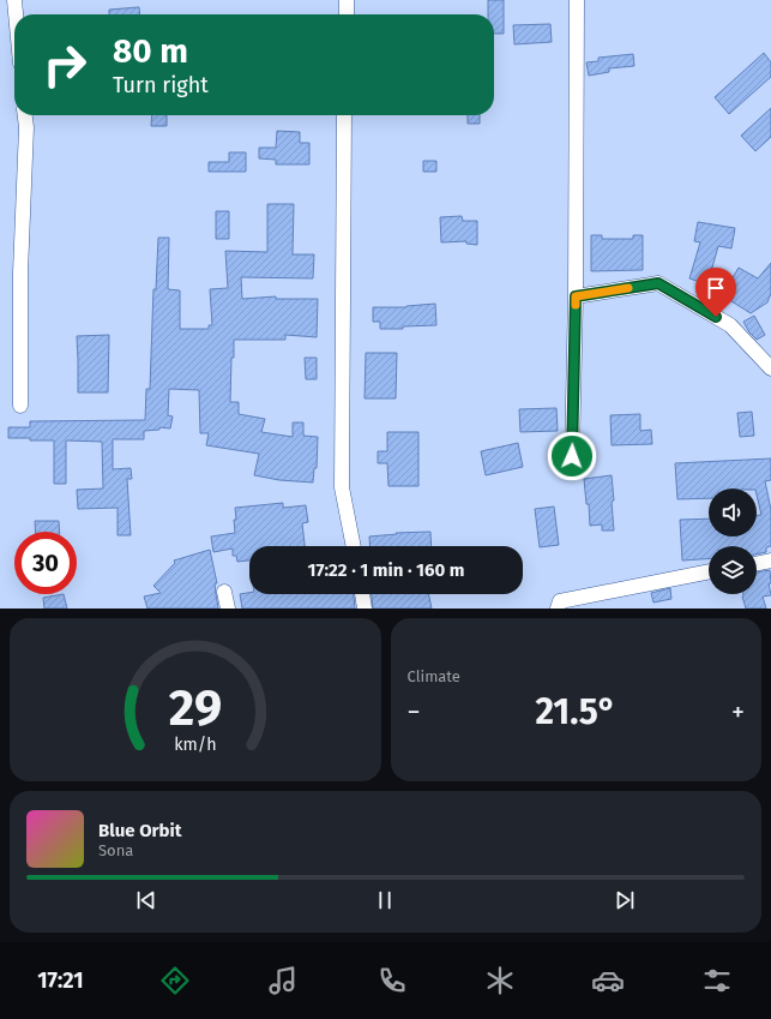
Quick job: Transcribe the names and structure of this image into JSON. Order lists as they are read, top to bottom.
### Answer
{
  "page": {
    "turn": ["80 m", "Turn right"],
    "limit": "30",
    "trip": "17:22 · 1 min · 160 m",
    "tile": "Climate",
    "heat": ["−", "21.5°", "+"],
    "song": ["Blue Orbit", "Sona"],
    "tabs": "17:21",
    "gauge": ["29", "km/h"]
  }
}
